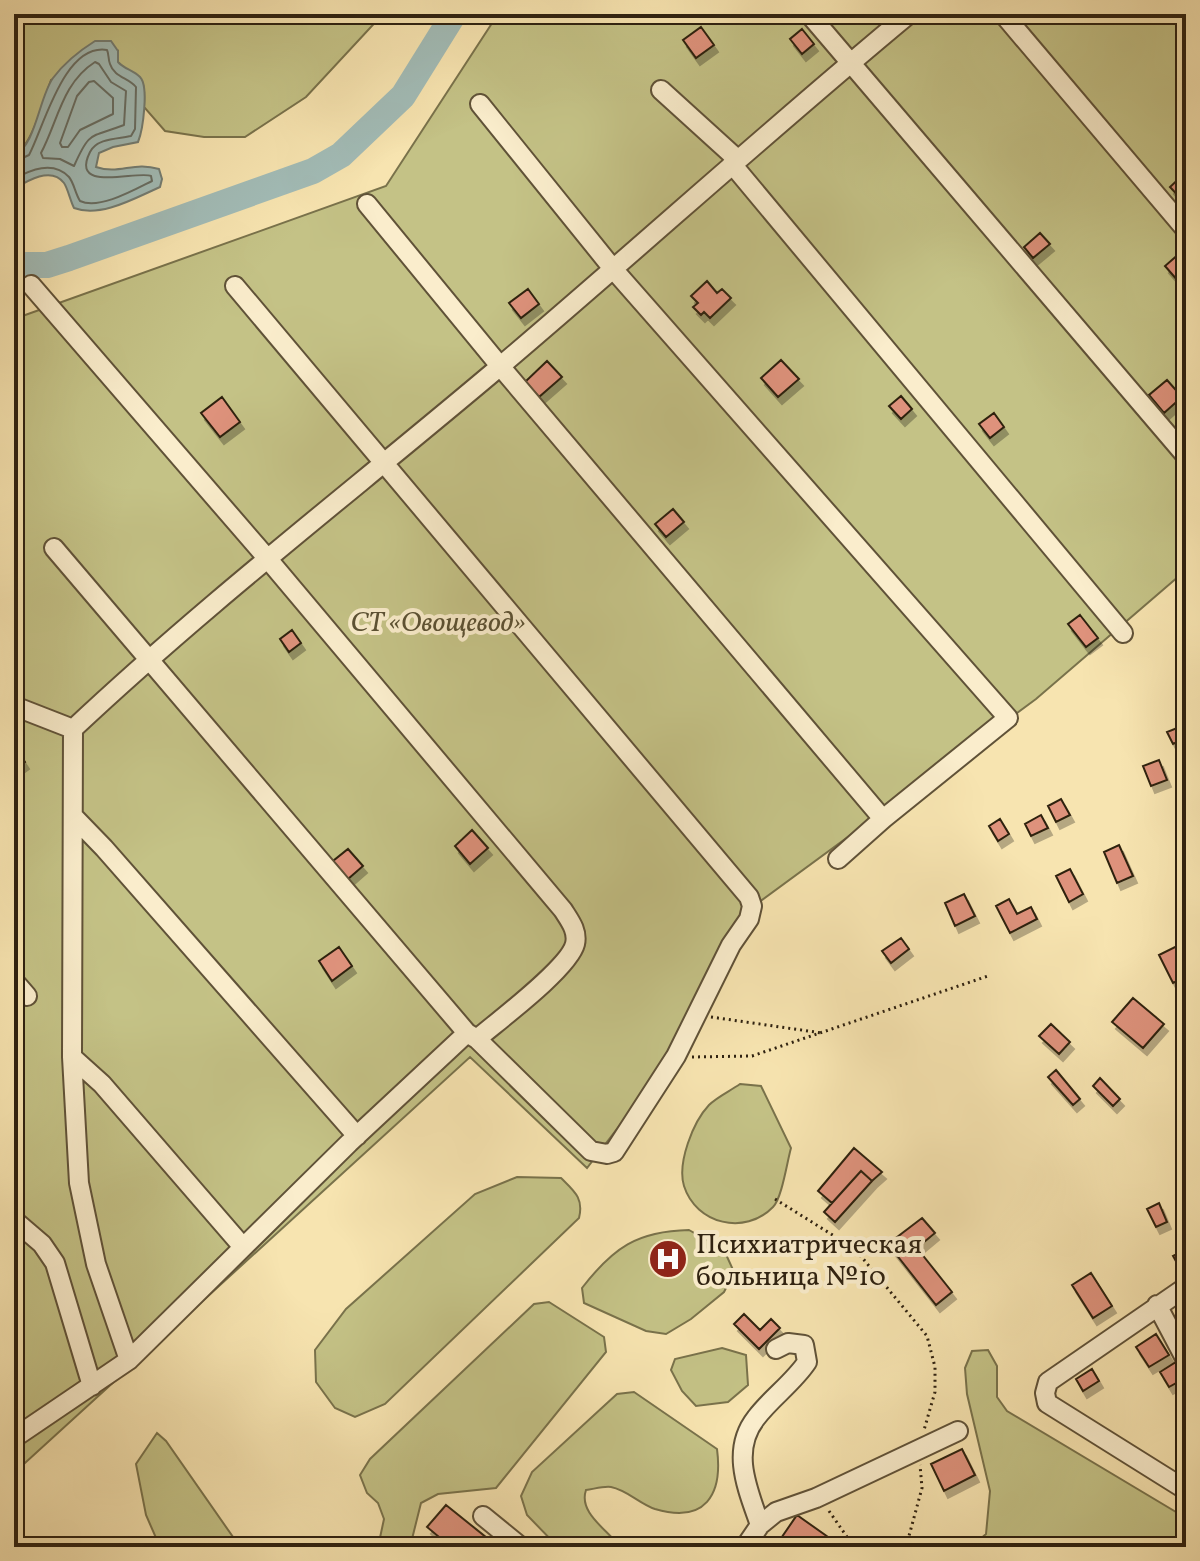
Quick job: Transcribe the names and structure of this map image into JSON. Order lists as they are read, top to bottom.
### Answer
{
  "parks": ["СТ «Овощевод»"],
  "places": {
    "hospital": ["Психиатрическая больница №10"]
  }
}
